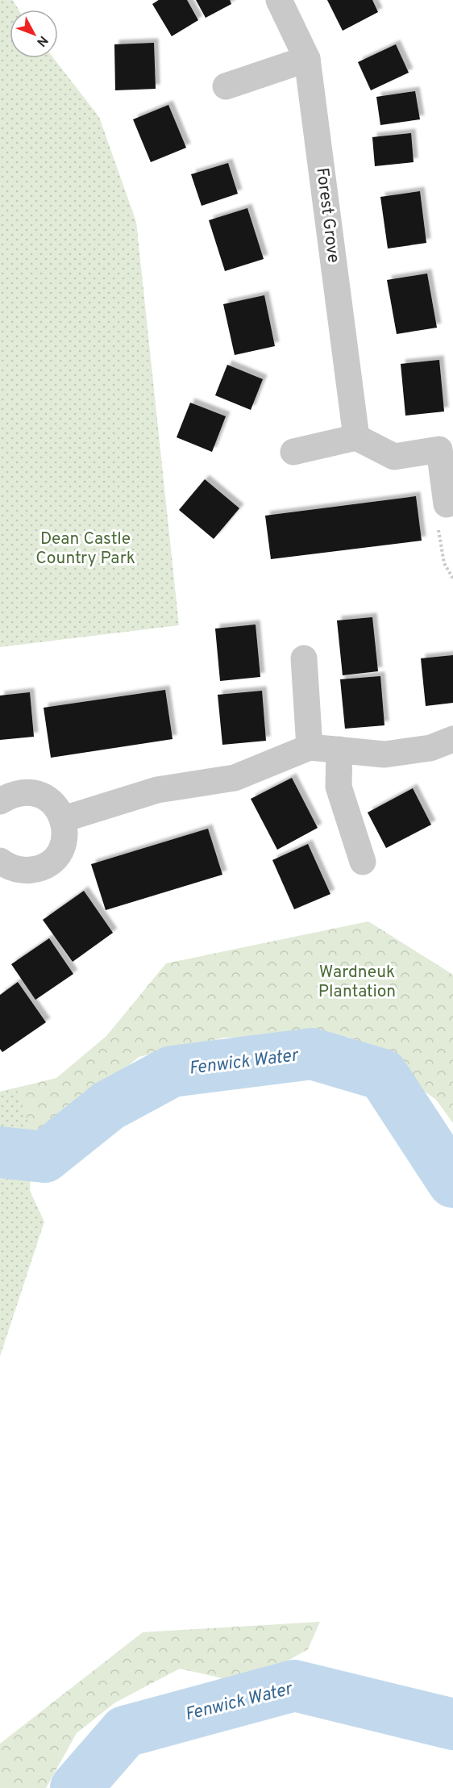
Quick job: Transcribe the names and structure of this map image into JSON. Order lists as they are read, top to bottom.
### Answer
{
  "streets": {
    "street": ["Forest Grove"]
  },
  "water": ["Fenwick Water"],
  "parks": ["Dean Castle Country Park", "Wardneuk Plantation"],
  "north": "bottom right"
}
